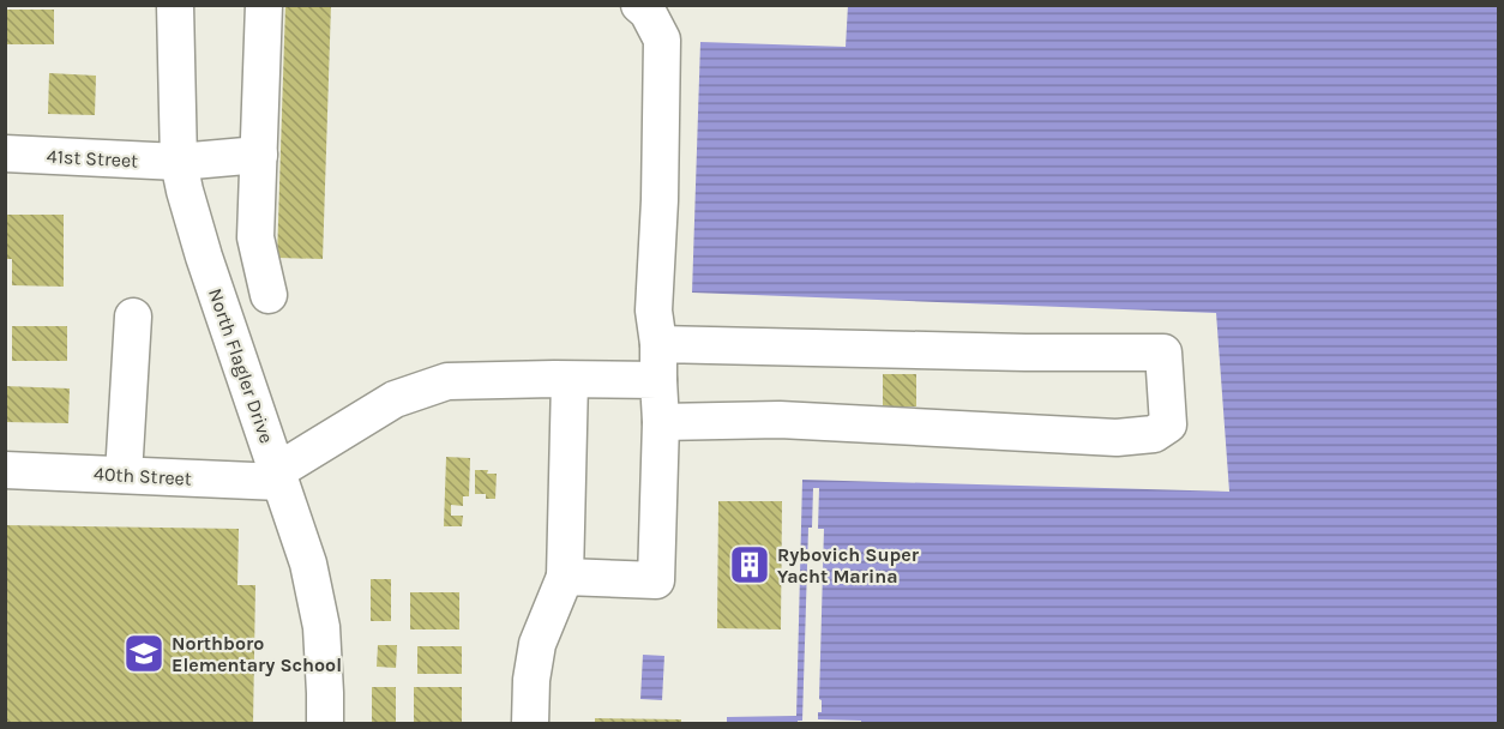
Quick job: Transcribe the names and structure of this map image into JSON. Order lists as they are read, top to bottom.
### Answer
{
  "streets": {
    "street": ["41st Street", "North Flagler Drive", "40th Street"]
  },
  "crossings": [
    ["41st Street", "North Flagler Drive"],
    ["North Flagler Drive", "40th Street"]
  ],
  "places": {
    "building": ["Rybovich Super Yacht Marina"],
    "school or university": ["Northboro Elementary School"]
  }
}
